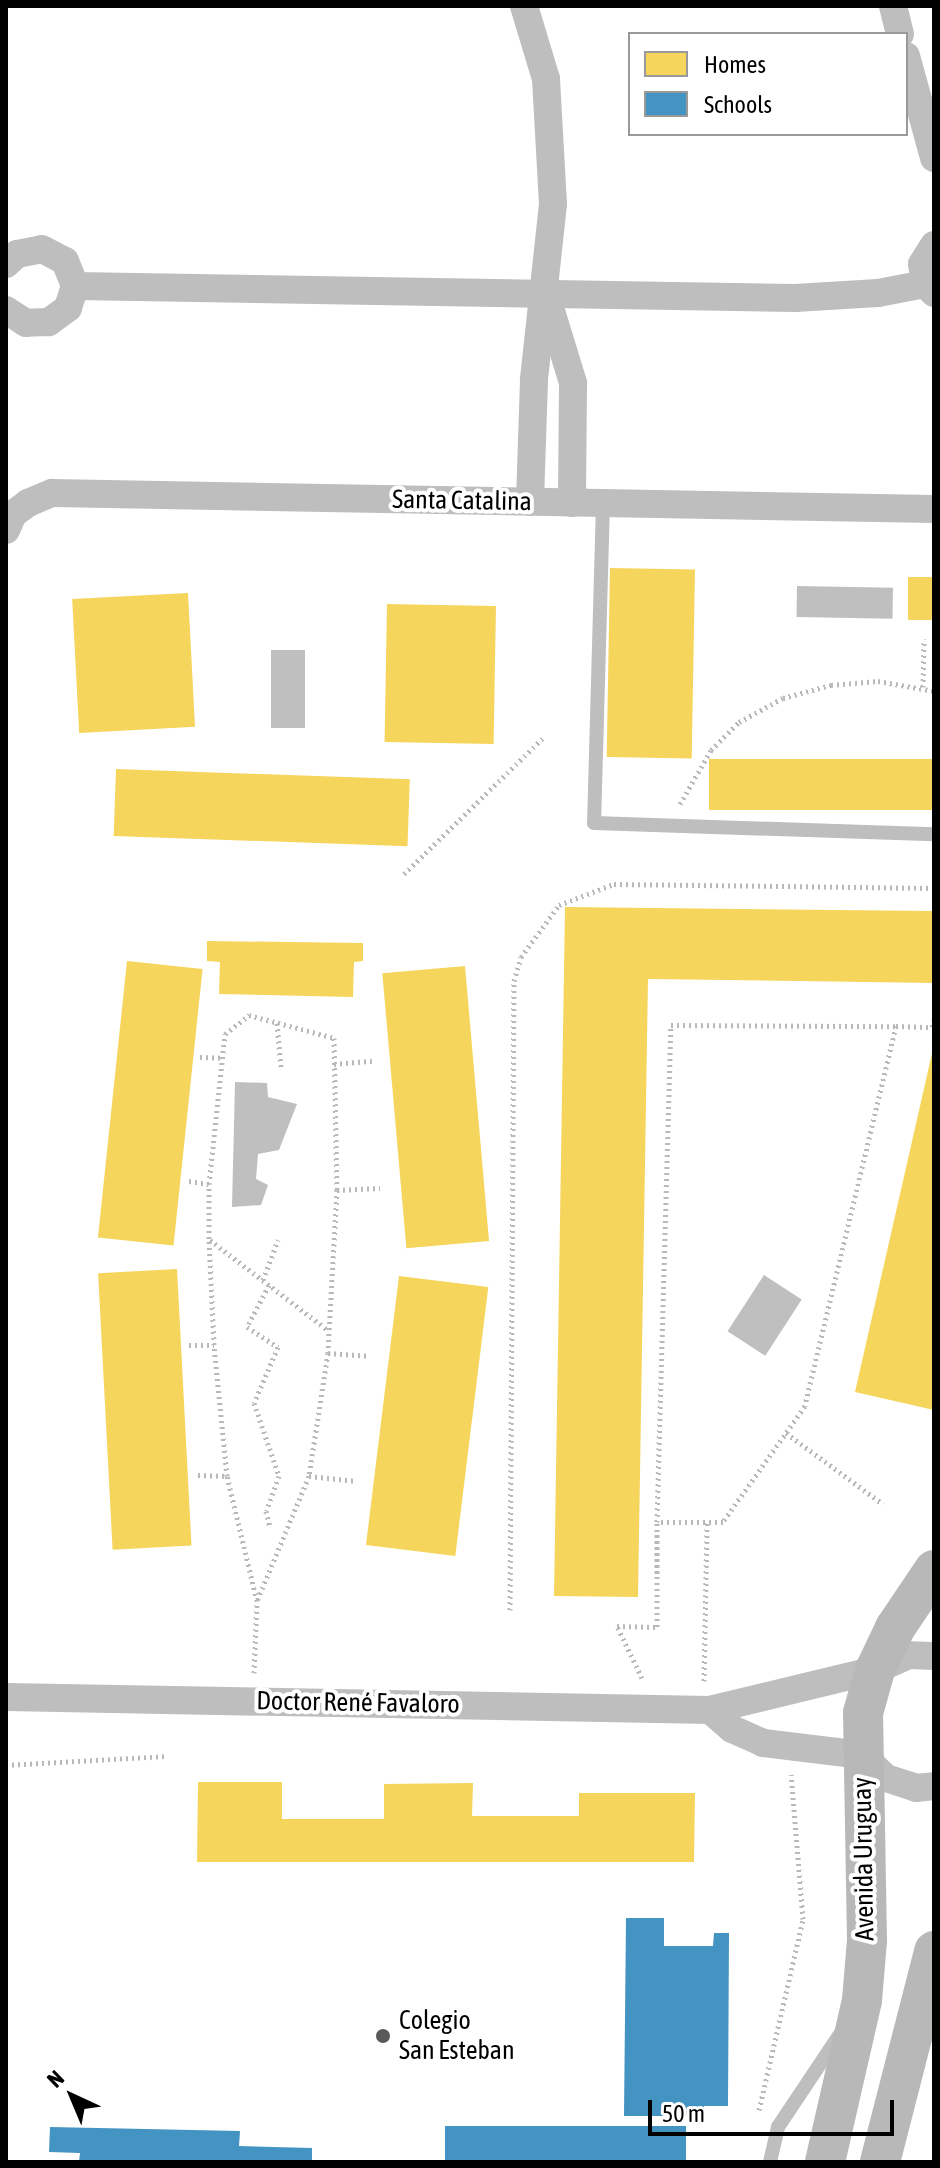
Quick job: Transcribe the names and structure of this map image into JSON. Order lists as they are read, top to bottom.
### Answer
{
  "streets": {
    "main road": ["Avenida Uruguay"],
    "street": ["Santa Catalina", "Doctor René Favaloro"]
  },
  "crossings": [
    ["Doctor René Favaloro", "Avenida Uruguay"]
  ],
  "places": ["Colegio San Esteban"],
  "legend": ["Homes", "Schools"],
  "scale_bar": "50 m",
  "north": "top left"
}
